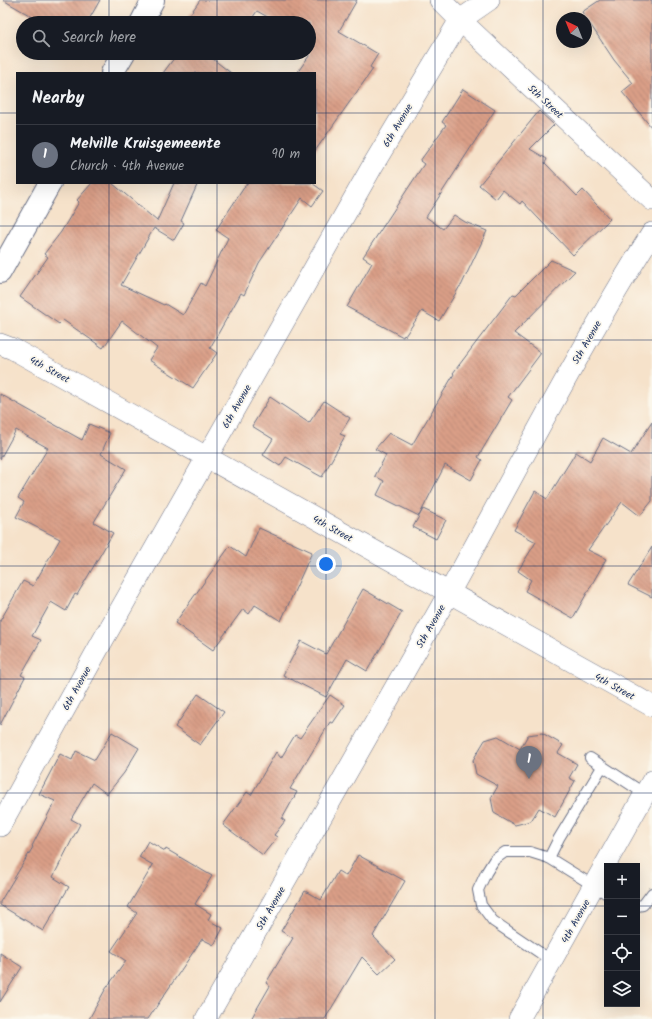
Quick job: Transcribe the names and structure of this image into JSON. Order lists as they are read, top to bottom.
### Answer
{
  "streets": {
    "street": [
      "5th Street",
      "6th Avenue",
      "5th Avenue",
      "4th Street",
      "4th Avenue"
    ]
  },
  "crossings": [
    ["5th Street", "6th Avenue"],
    ["6th Avenue", "4th Street"],
    ["5th Avenue", "4th Street"]
  ],
  "north": "top left",
  "page": {
    "search": "Search here",
    "heading": "Nearby",
    "list": [
      {
        "mark": "1",
        "name": "Melville Kruisgemeente",
        "note": "Church · 4th Avenue",
        "value": "90 m"
      }
    ],
    "pins": "1",
    "map_buttons": ["+", "−"]
  }
}
